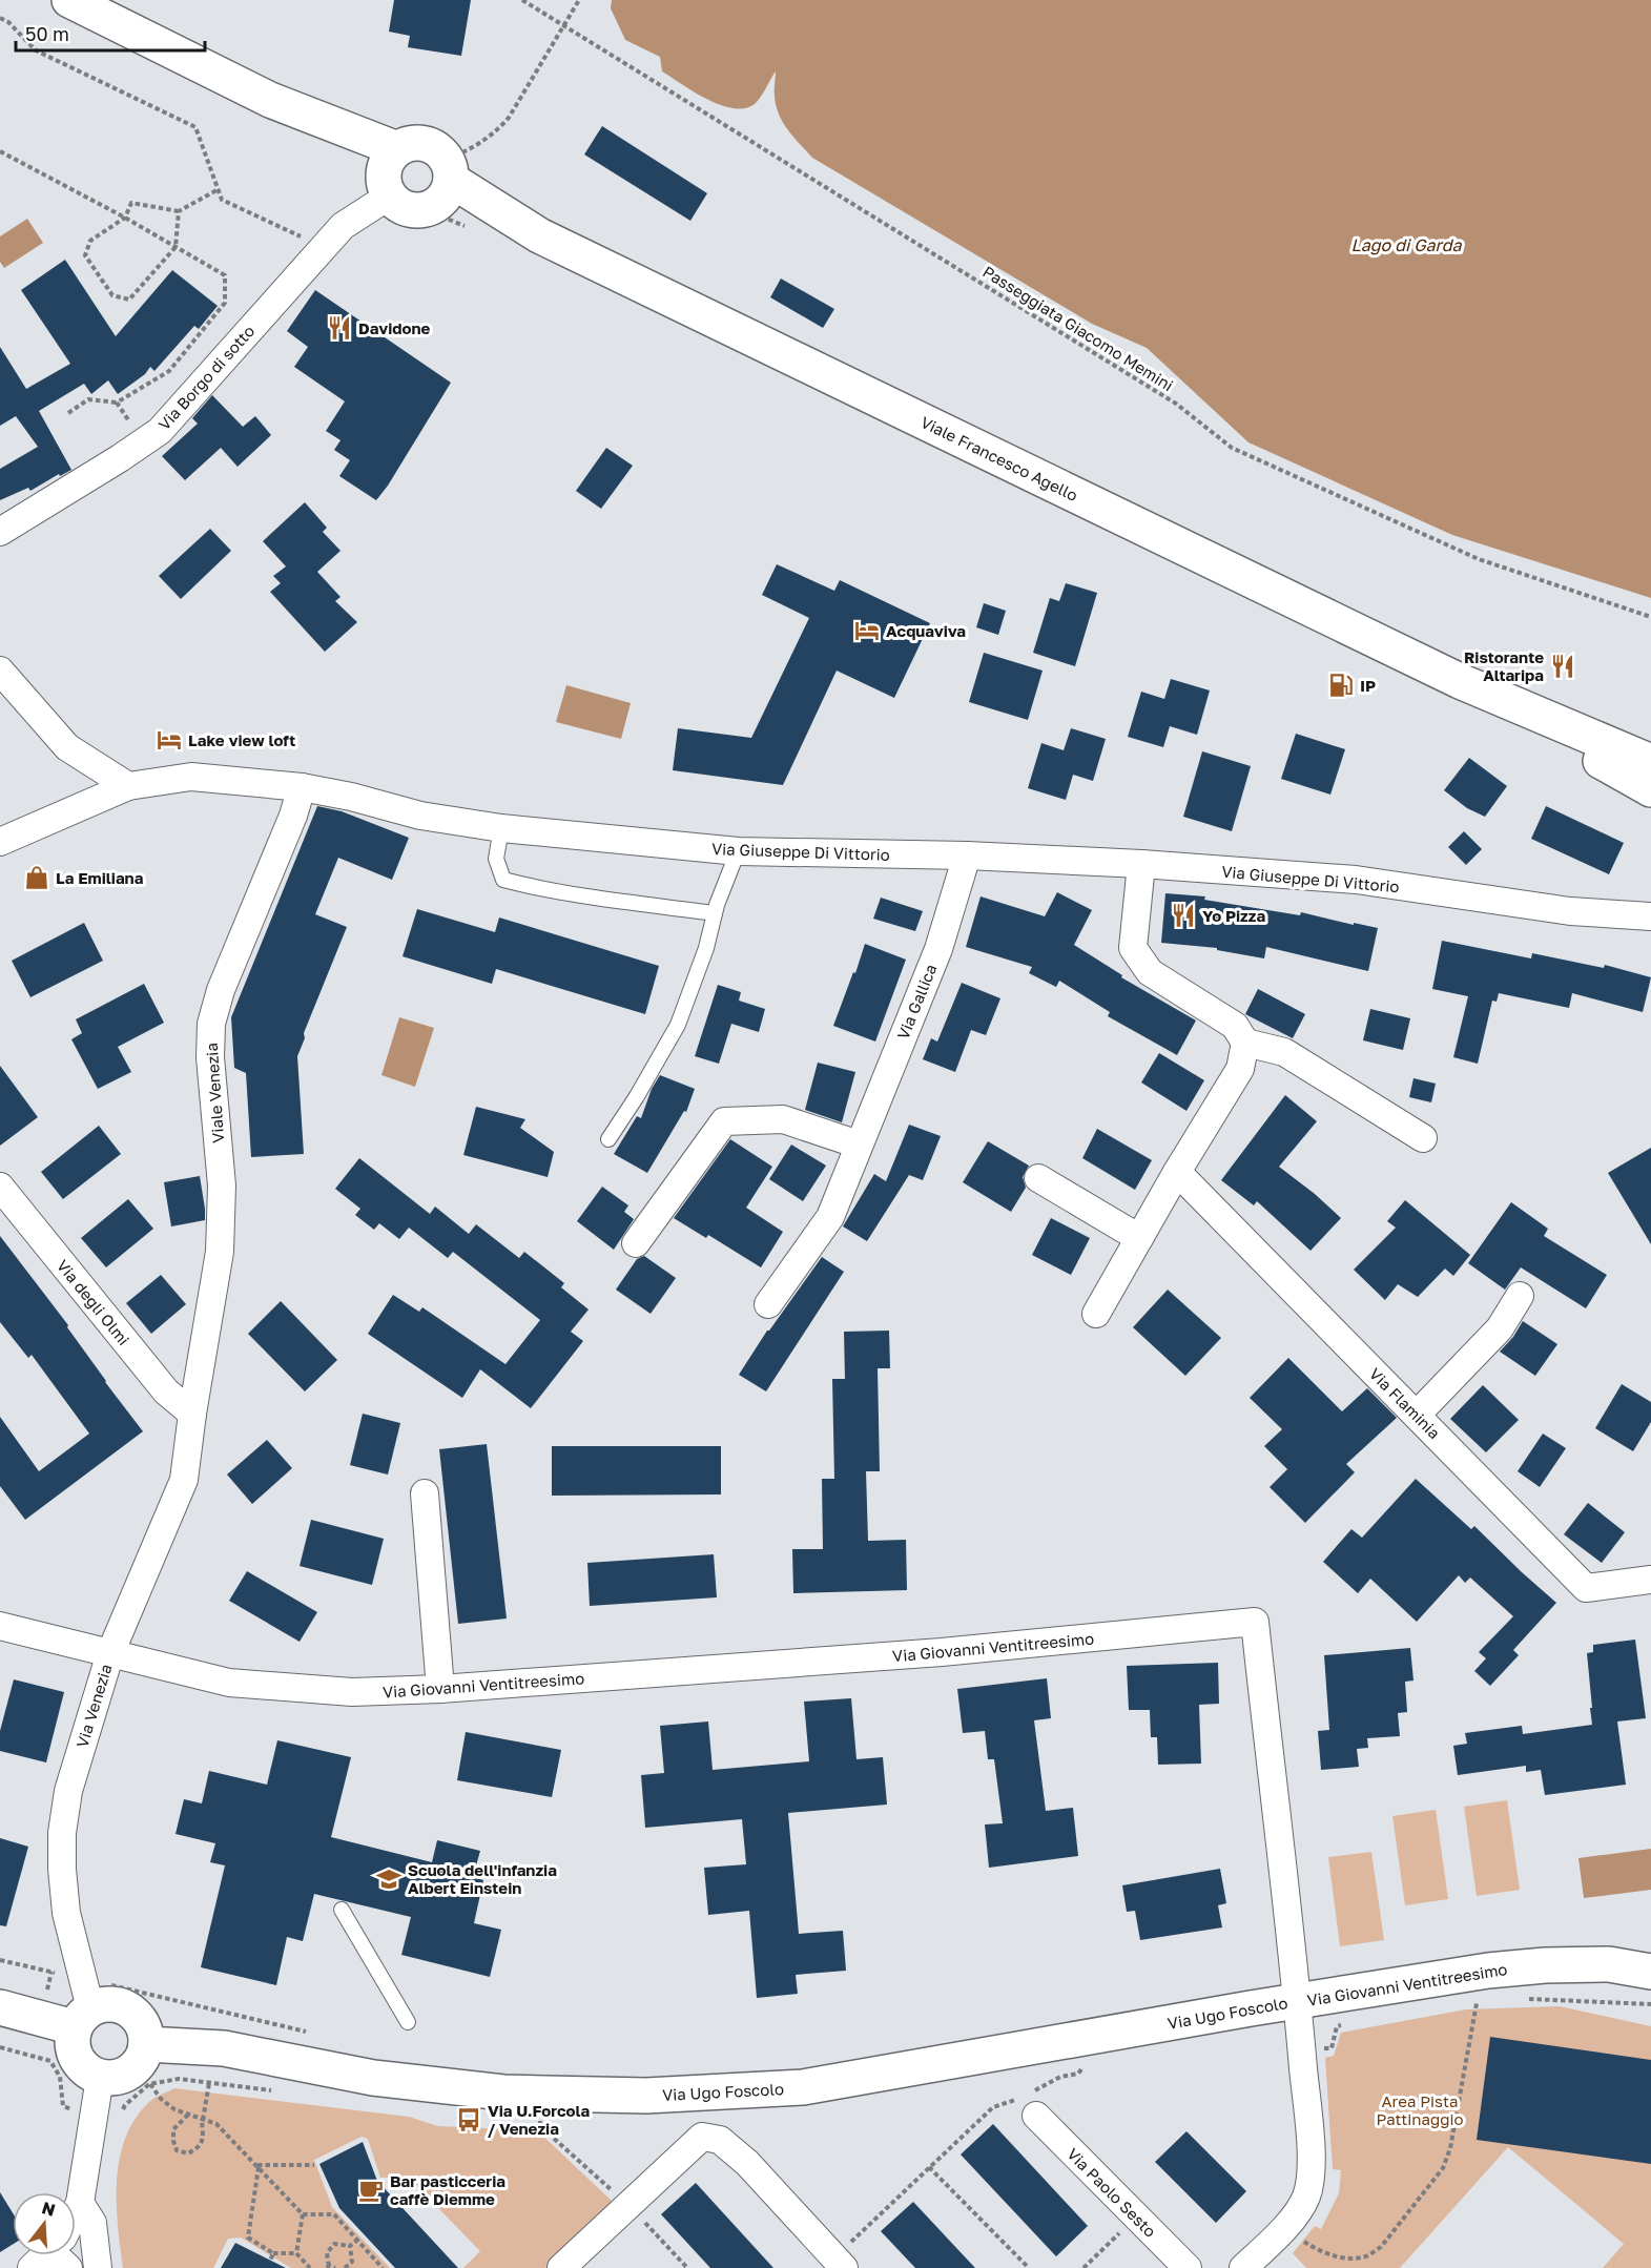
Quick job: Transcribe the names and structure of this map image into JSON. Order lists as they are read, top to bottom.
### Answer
{
  "streets": {
    "main road": ["Viale Francesco Agello", "Via Giovanni Ventitreesimo", "Via Ugo Foscolo"],
    "street": [
      "Via Borgo di sotto",
      "Via Giuseppe Di Vittorio",
      "Via Gallica",
      "Viale Venezia",
      "Via degli Olmi",
      "Via Flaminia",
      "Via Venezia",
      "Via Paolo Sesto"
    ],
    "path": ["Passeggiata Giacomo Memini"]
  },
  "crossings": [
    ["Via Borgo di sotto", "Viale Francesco Agello"],
    ["Via Giuseppe Di Vittorio", "Via Gallica"],
    ["Via Giuseppe Di Vittorio", "Viale Venezia"],
    ["Viale Venezia", "Via degli Olmi"],
    ["Viale Venezia", "Via Venezia"],
    ["Via degli Olmi", "Via Venezia"],
    ["Via Giovanni Ventitreesimo", "Via Venezia"],
    ["Via Giovanni Ventitreesimo", "Via Ugo Foscolo"],
    ["Via Venezia", "Via Ugo Foscolo"]
  ],
  "water": ["Lago di Garda"],
  "parks": ["Area Pista Pattinaggio"],
  "places": {
    "restaurant": ["Davidone", "Ristorante Altaripa", "Yo Pizza"],
    "hotel": ["Acquaviva", "Lake view loft"],
    "fuel station": ["IP"],
    "shop": ["La Emiliana"],
    "school or university": ["Scuola dell'infanzia Albert Einstein"],
    "bus stop": ["Via U.Forcola / Venezia"],
    "cafe": ["Bar pasticceria caffè Diemme"]
  },
  "scale_bar": "50 m",
  "north": "top"
}
